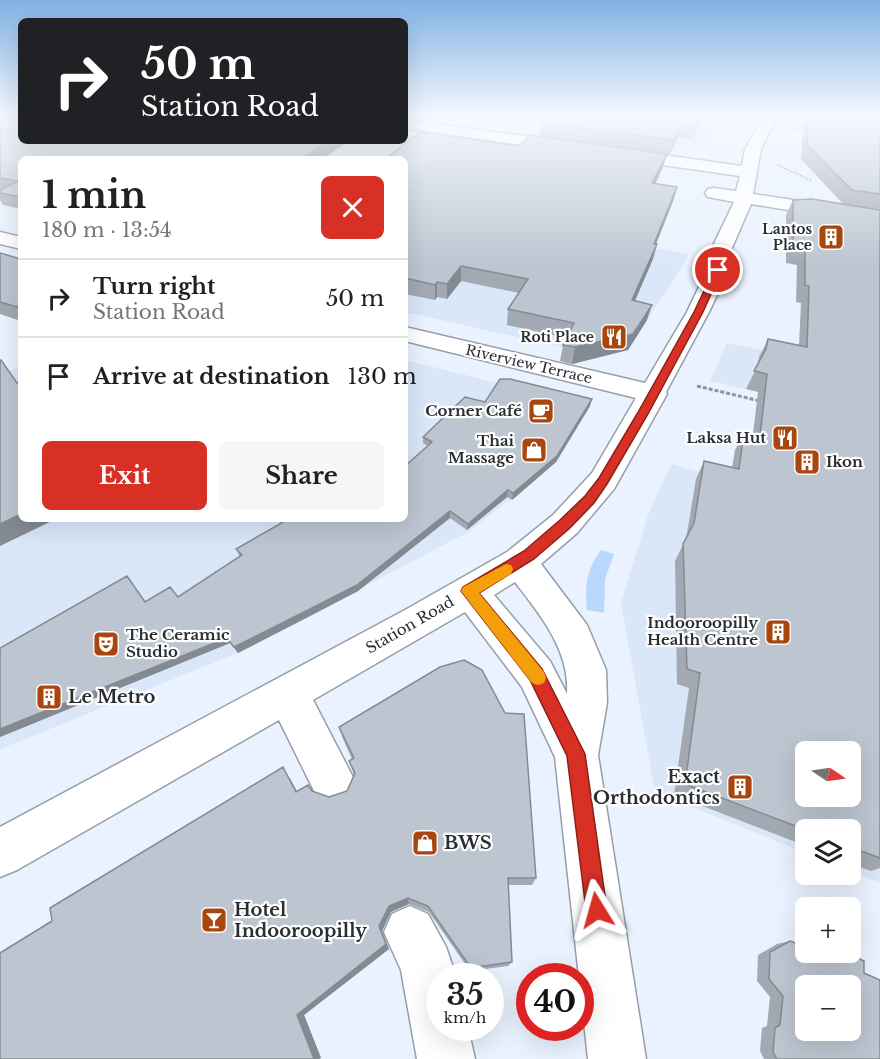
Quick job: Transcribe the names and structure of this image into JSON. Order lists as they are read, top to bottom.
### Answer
{
  "streets": {
    "street": ["Riverview Terrace", "Station Road"]
  },
  "crossings": [
    ["Riverview Terrace", "Station Road"]
  ],
  "places": {
    "building": [
      "Lantos Place",
      "Ikon",
      "Indooroopilly Health Centre",
      "Le Metro",
      "Exact Orthodontics"
    ],
    "restaurant": ["Roti Place", "Laksa Hut"],
    "cafe": ["Corner Café"],
    "shop": ["Thai Massage", "BWS"],
    "theatre": ["The Ceramic Studio"],
    "bar": ["Hotel Indooroopilly"]
  },
  "north": "right",
  "page": {
    "turn": ["50 m", "Station Road"],
    "heading": ["1 min", "180 m · 13:54"],
    "list": [
      {
        "name": "Turn right",
        "note": "Station Road",
        "value": "50 m"
      },
      {
        "name": "Arrive at destination",
        "value": "130 m"
      }
    ],
    "buttons": ["Exit", "Share"],
    "map_buttons": ["+", "−"],
    "speed": "35 km/h",
    "limit": "40"
  }
}
